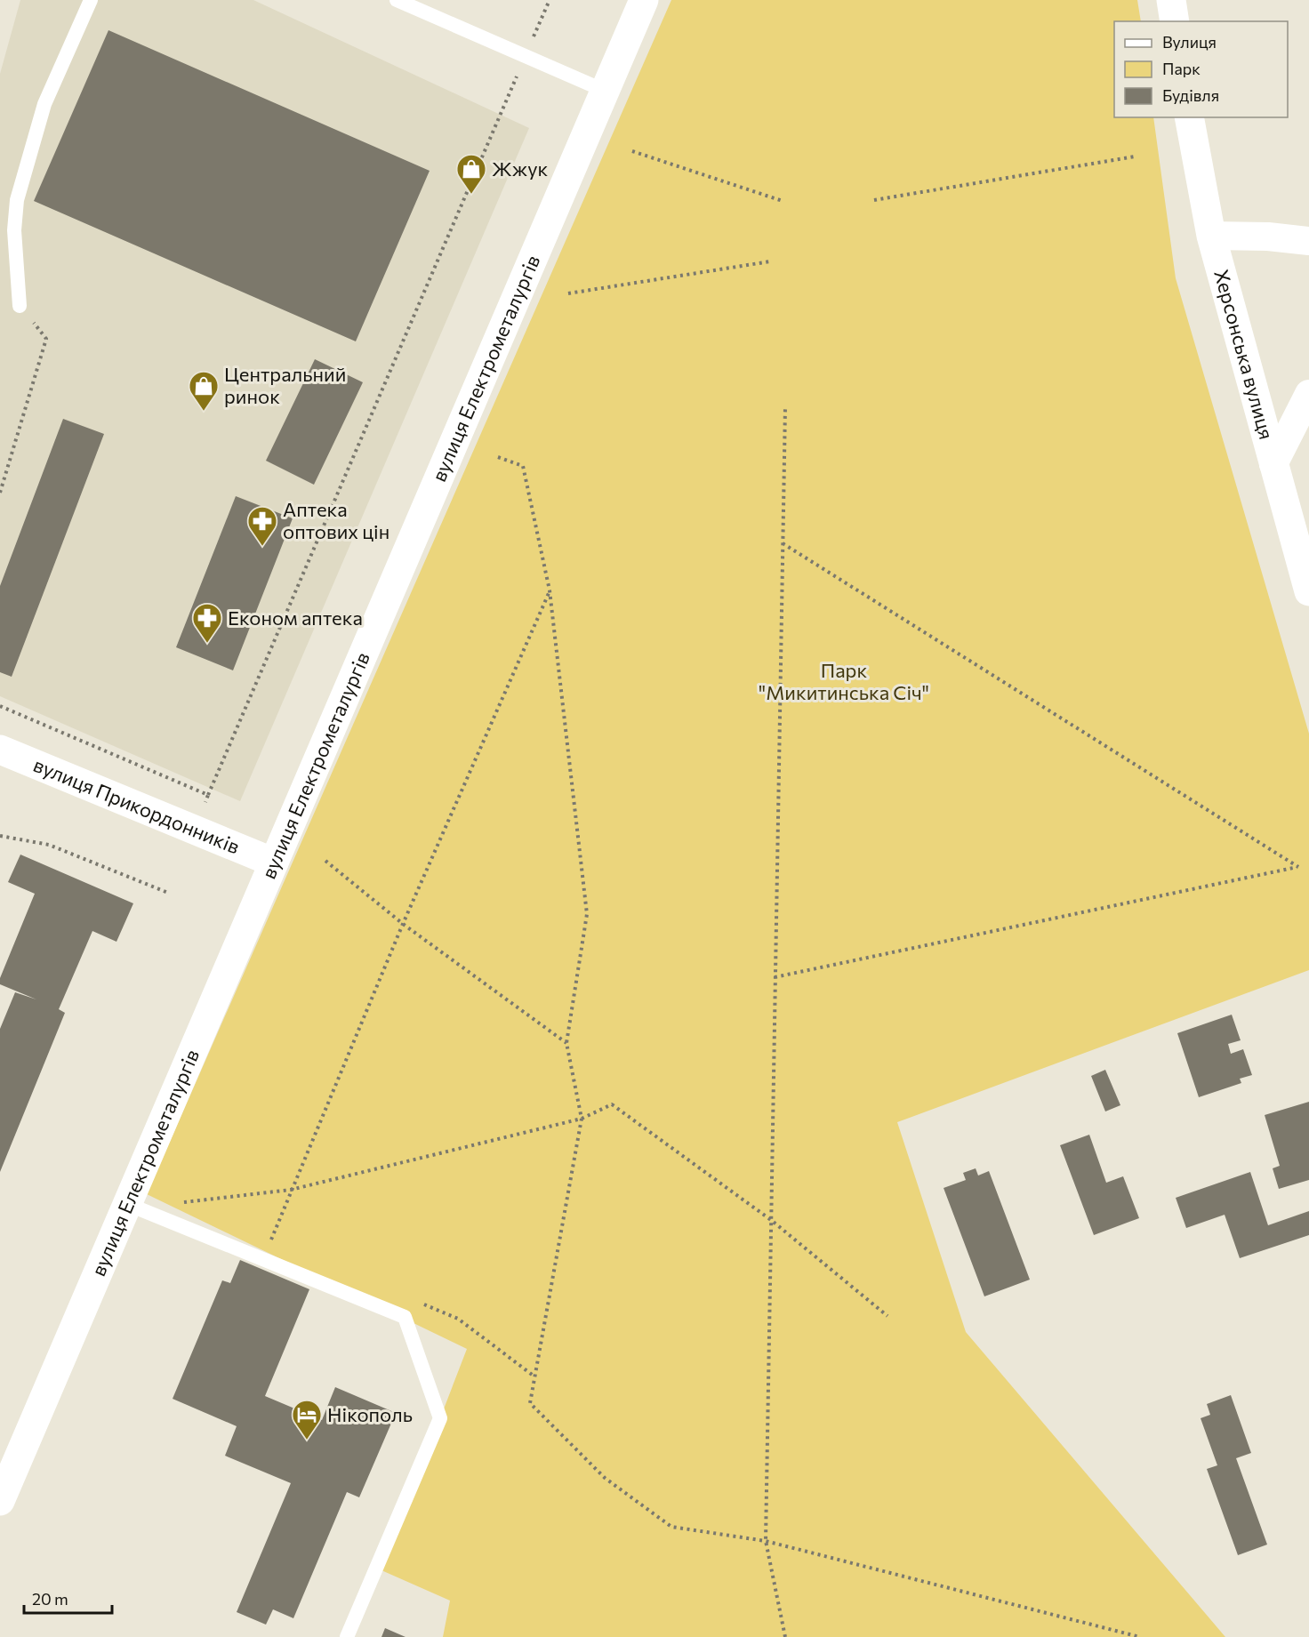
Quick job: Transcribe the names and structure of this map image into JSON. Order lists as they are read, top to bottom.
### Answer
{
  "streets": {
    "main road": ["Херсонська вулиця", "вулиця Електрометалургів", "вулиця Прикордонників"]
  },
  "crossings": [
    ["вулиця Електрометалургів", "вулиця Прикордонників"]
  ],
  "parks": ["Парк \"Микитинська Січ\""],
  "places": {
    "shop": ["Жжук", "Центральний ринок"],
    "pharmacy": ["Аптека оптових цін", "Економ аптека"],
    "hotel": ["Нікополь"]
  },
  "legend": ["Вулиця", "Парк", "Будівля"],
  "scale_bar": "20 m"
}
